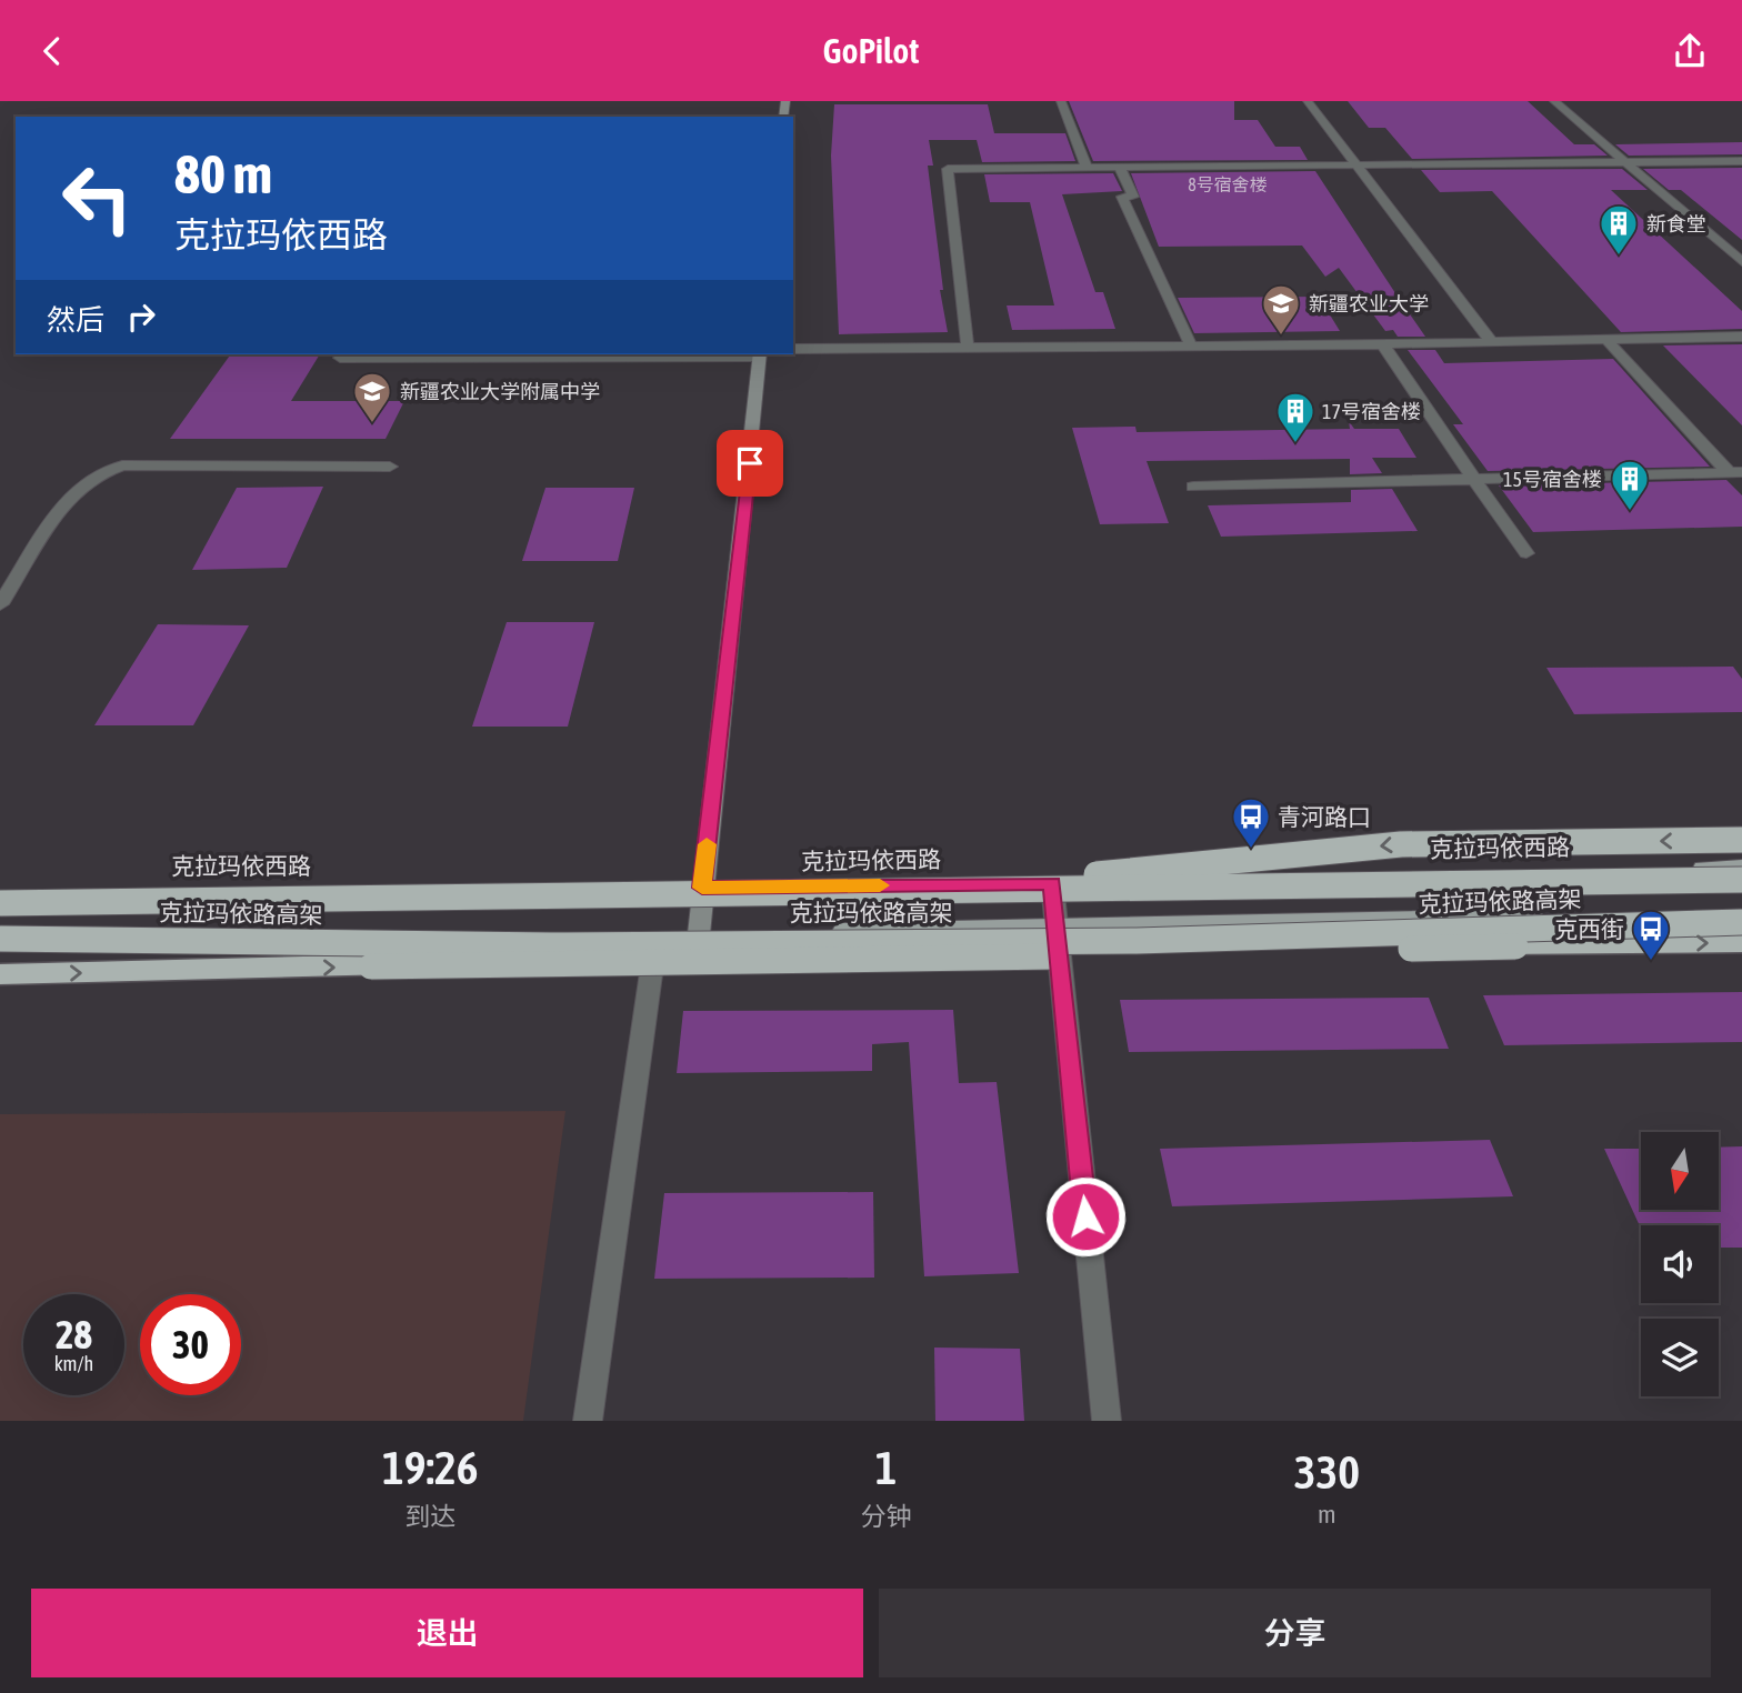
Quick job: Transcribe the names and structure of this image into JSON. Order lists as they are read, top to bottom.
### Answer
{
  "streets": {
    "highway": ["克拉玛依路高架"],
    "main road": ["克拉玛依西路"]
  },
  "places": {
    "building": ["新食堂", "17号宿舍楼", "15号宿舍楼"],
    "school or university": ["新疆农业大学", "新疆农业大学附属中学"],
    "bus stop": ["青河路口", "克西街"]
  },
  "house_numbers": ["8号宿舍楼"],
  "north": "bottom",
  "page": {
    "header": "GoPilot",
    "turn": ["80 m", "克拉玛依西路"],
    "then": "然后",
    "speed": "28 km/h",
    "limit": "30",
    "eta": [
      "19:26",
      "到达",
      "1",
      "分钟",
      "330",
      "m"
    ],
    "buttons": ["退出", "分享"]
  }
}
